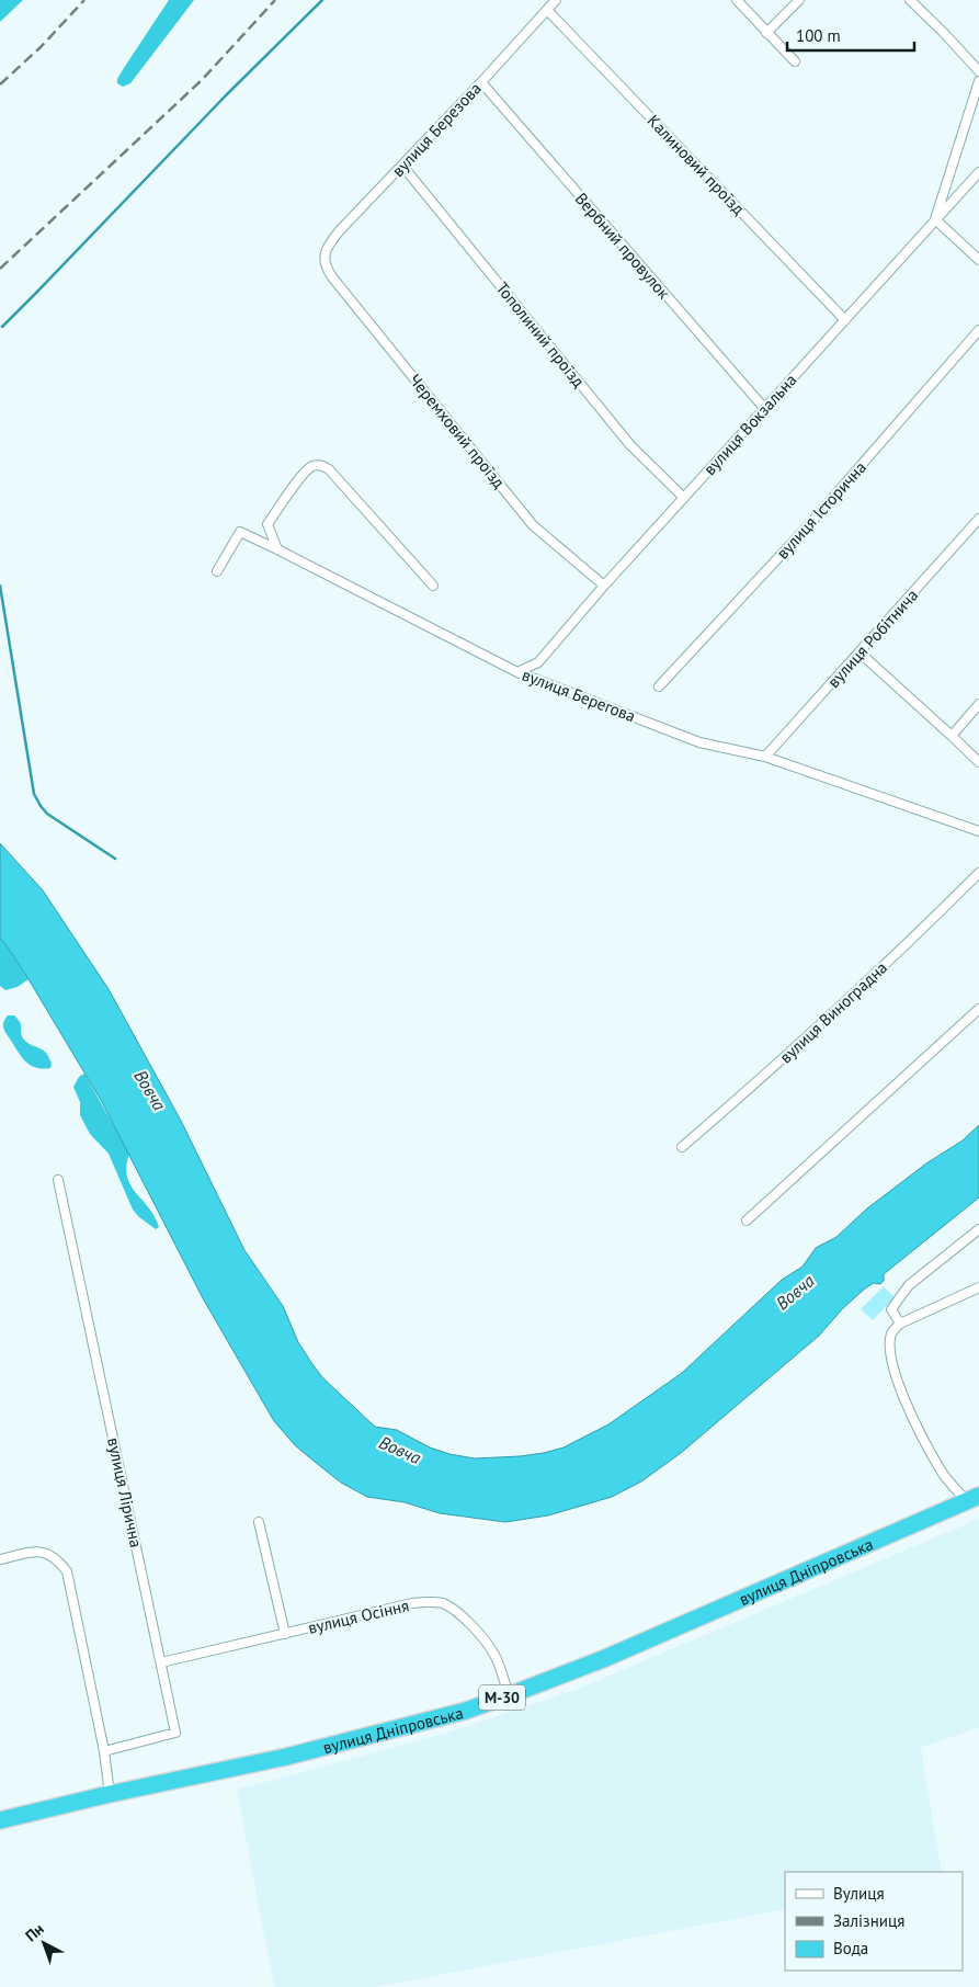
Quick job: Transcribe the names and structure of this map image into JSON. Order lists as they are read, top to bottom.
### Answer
{
  "streets": {
    "highway": ["вулиця Дніпровська", "М-30"],
    "street": [
      "вулиця Березова",
      "Калиновий проїзд",
      "Вербний провулок",
      "Тополиний проїзд",
      "вулиця Вокзальна",
      "Черемховий проїзд",
      "вулиця Історична",
      "вулиця Робітнича",
      "вулиця Берегова",
      "вулиця Виноградна",
      "вулиця Лірична",
      "вулиця Осіння"
    ]
  },
  "crossings": [
    ["вулиця Березова", "Калиновий проїзд"],
    ["вулиця Березова", "Вербний провулок"],
    ["вулиця Березова", "Тополиний проїзд"],
    ["вулиця Березова", "Черемховий проїзд"],
    ["Калиновий проїзд", "вулиця Вокзальна"],
    ["Вербний провулок", "вулиця Вокзальна"],
    ["Тополиний проїзд", "вулиця Вокзальна"],
    ["вулиця Вокзальна", "Черемховий проїзд"],
    ["вулиця Вокзальна", "вулиця Берегова"],
    ["вулиця Робітнича", "вулиця Берегова"],
    ["вулиця Лірична", "вулиця Осіння"],
    ["вулиця Дніпровська", "вулиця Осіння"]
  ],
  "water": ["Вовча"],
  "legend": ["Вулиця", "Залізниця", "Вода"],
  "scale_bar": "100 m",
  "north": "top left"
}
